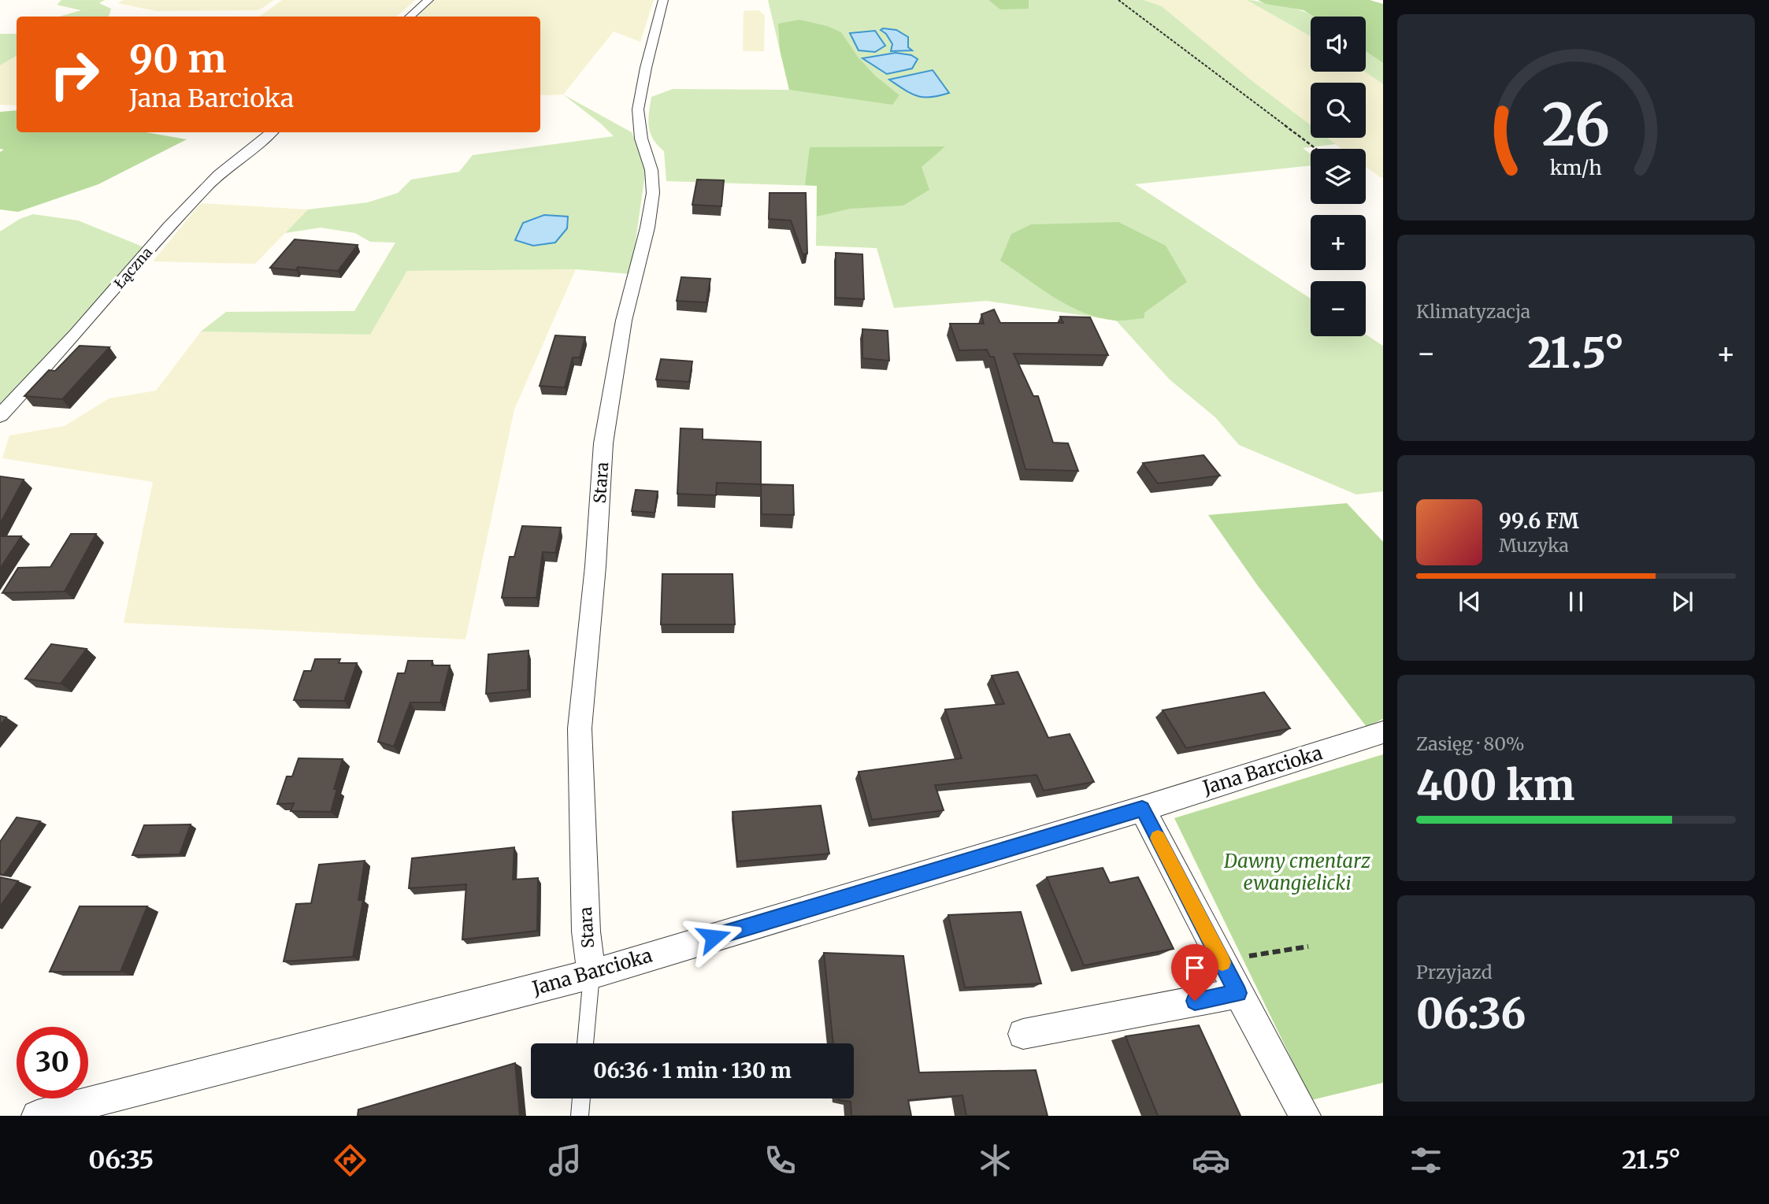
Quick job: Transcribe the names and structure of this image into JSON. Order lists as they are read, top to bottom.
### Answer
{
  "streets": {
    "street": ["Łączna", "Stara", "Jana Barcioka"]
  },
  "crossings": [
    ["Stara", "Jana Barcioka"]
  ],
  "parks": ["Dawny cmentarz ewangielicki"],
  "page": {
    "map_buttons": ["+", "−"],
    "turn": ["90 m", "Jana Barcioka"],
    "tile": [
      "Klimatyzacja",
      ["Zasięg · 80%", "400 km"],
      ["Przyjazd", "06:36"]
    ],
    "heat": ["−", "21.5°", "+"],
    "song": ["99.6 FM", "Muzyka"],
    "limit": "30",
    "trip": "06:36 · 1 min · 130 m",
    "tabs": ["06:35", "21.5°"],
    "gauge": ["26", "km/h"]
  }
}
